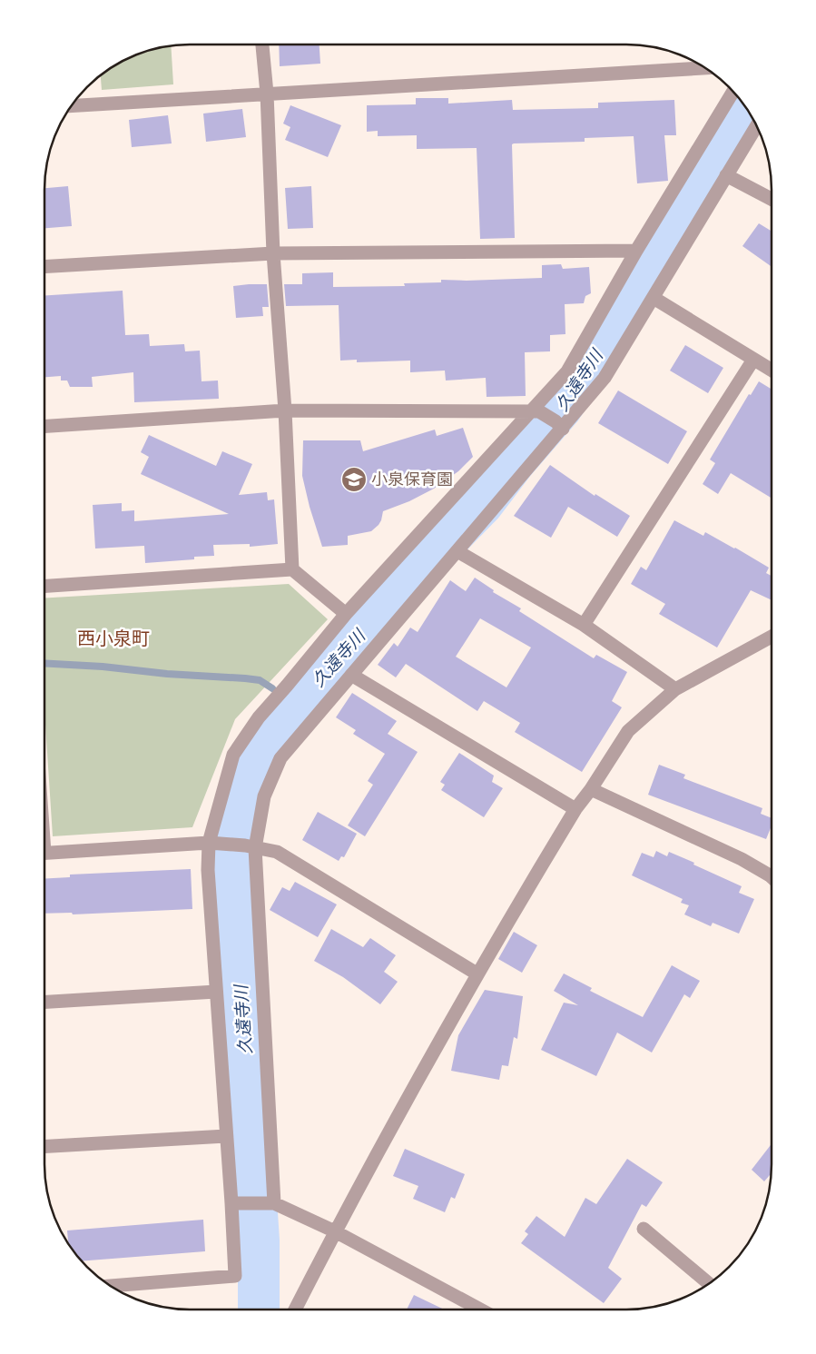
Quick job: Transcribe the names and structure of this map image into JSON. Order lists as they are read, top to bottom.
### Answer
{
  "districts": ["西小泉町"],
  "water": ["久遠寺川"],
  "places": {
    "school or university": ["小泉保育園"]
  }
}
